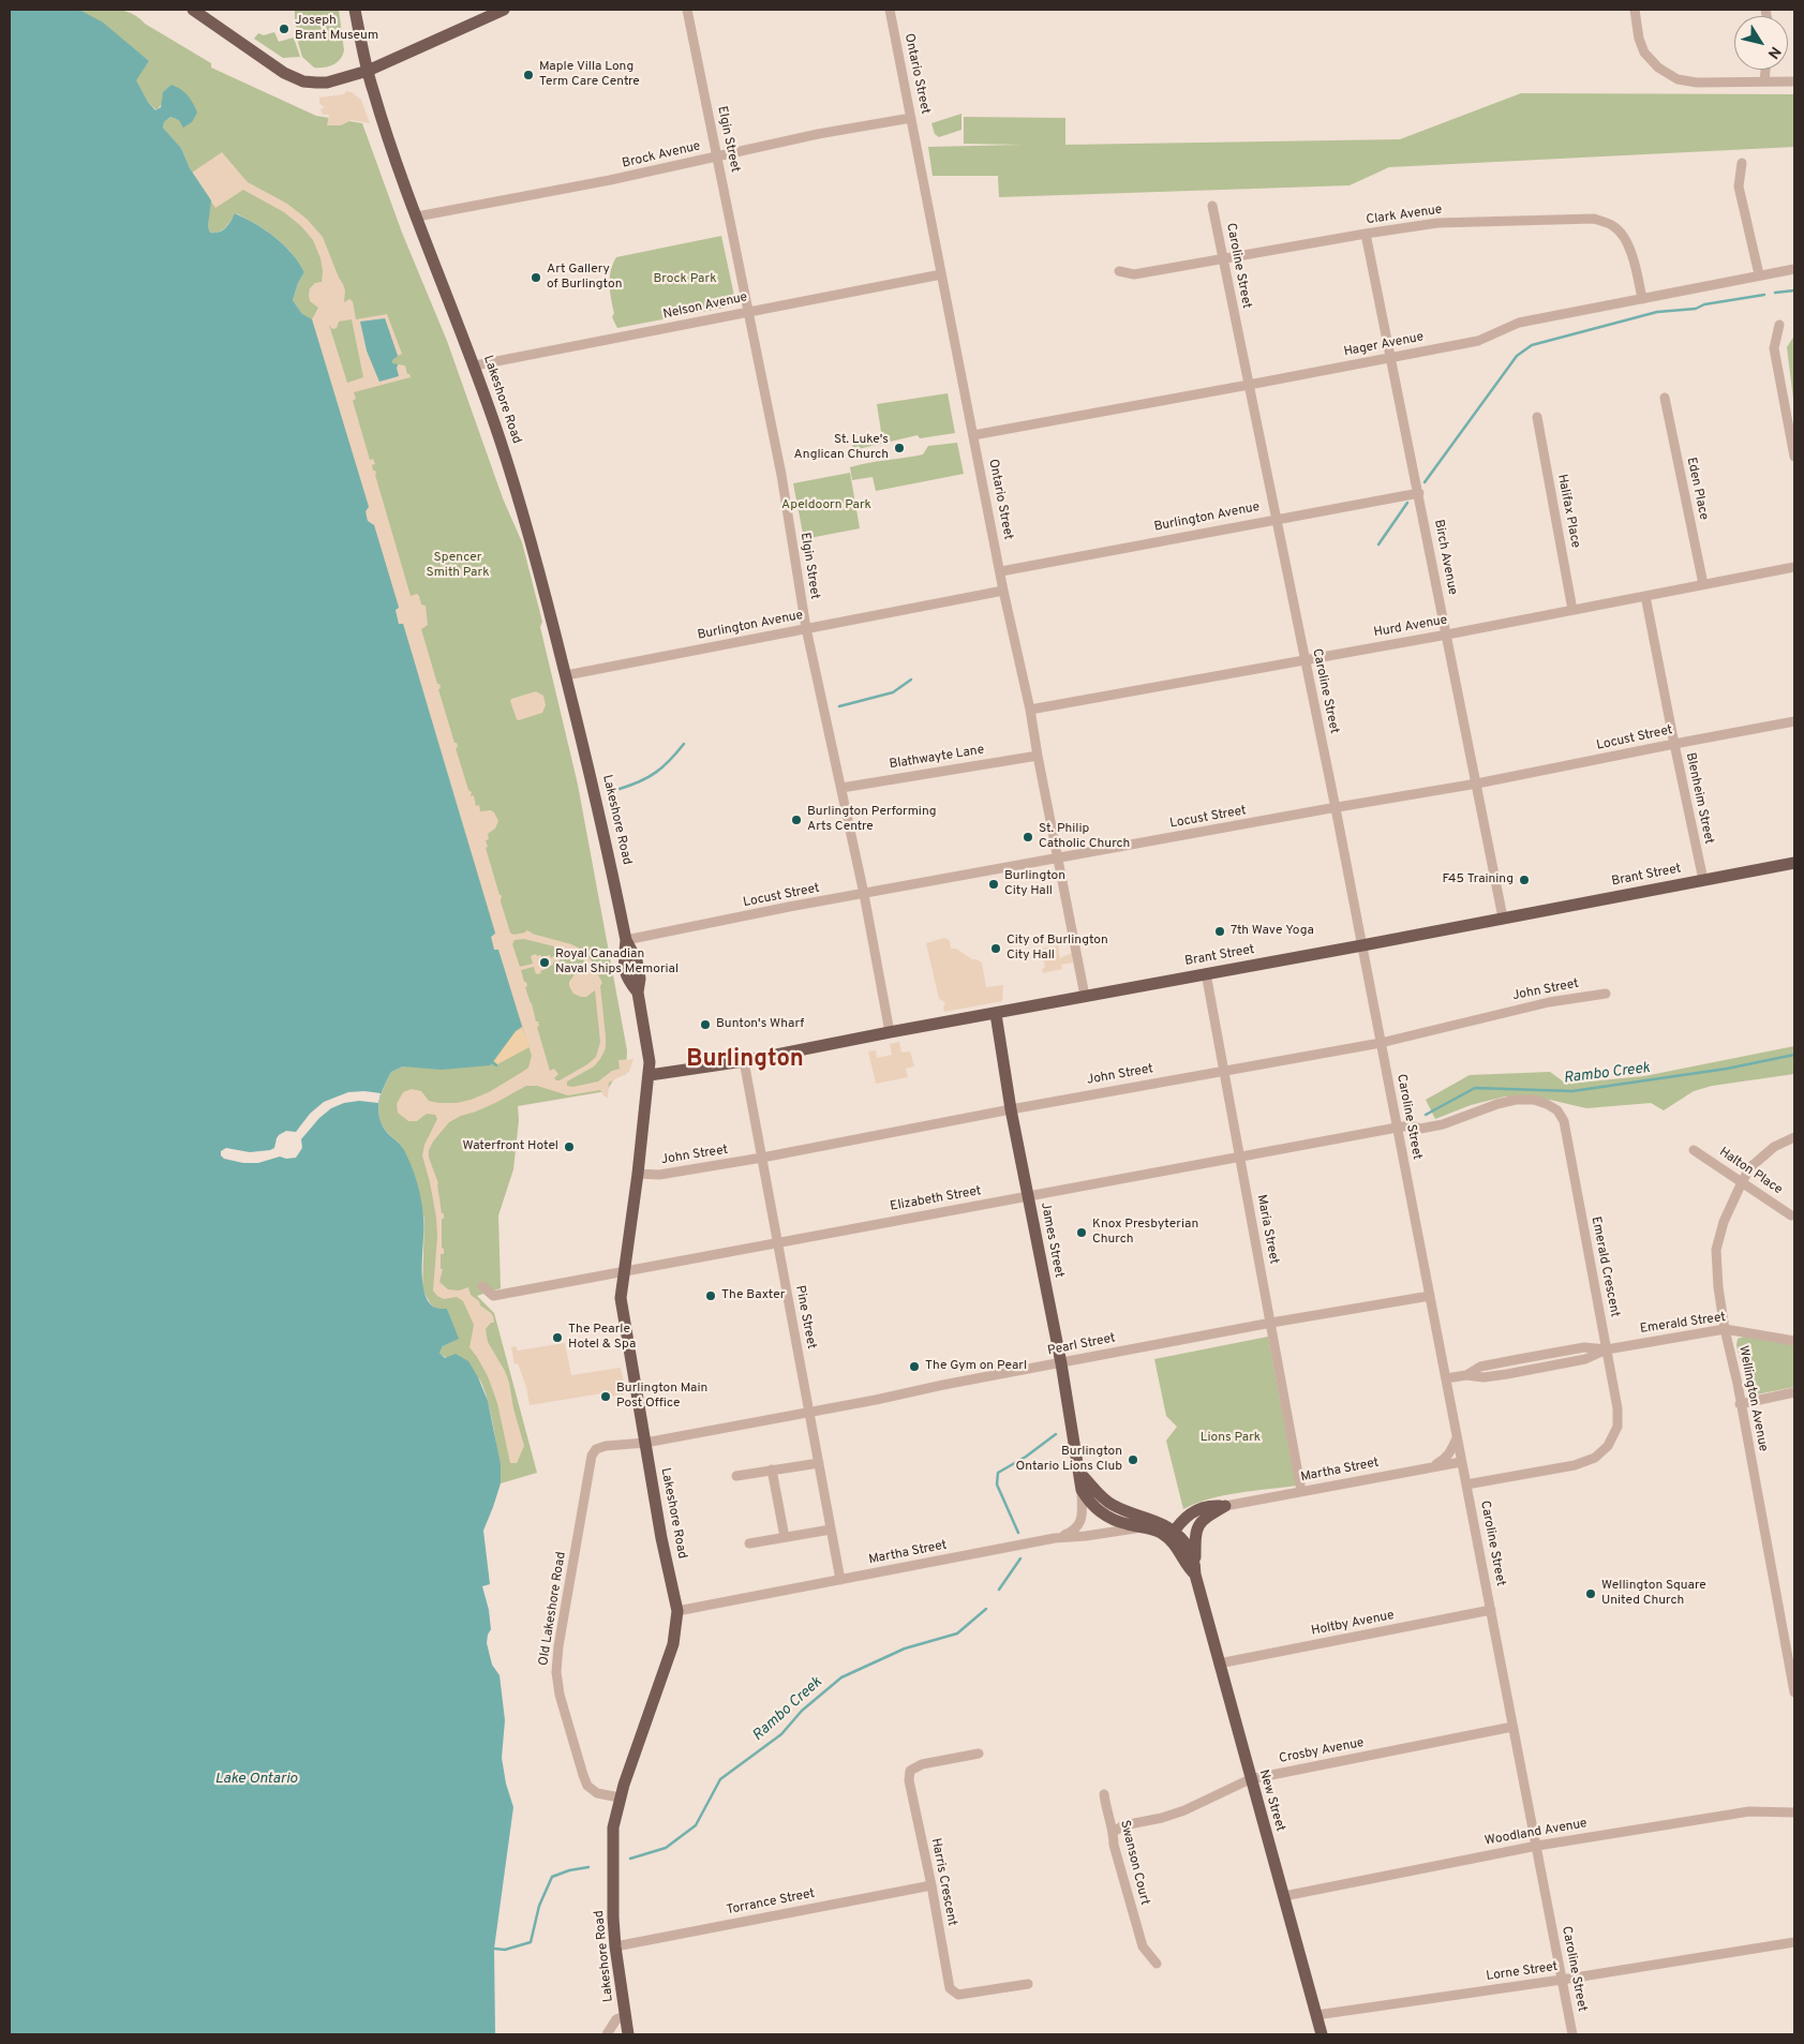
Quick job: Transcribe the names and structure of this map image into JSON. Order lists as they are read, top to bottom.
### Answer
{
  "streets": {
    "main road": [
      "Lakeshore Road",
      "Brant Street",
      "James Street",
      "New Street"
    ],
    "street": [
      "Ontario Street",
      "Elgin Street",
      "Brock Avenue",
      "Clark Avenue",
      "Caroline Street",
      "Nelson Avenue",
      "Hager Avenue",
      "Eden Place",
      "Halifax Place",
      "Burlington Avenue",
      "Birch Avenue",
      "Hurd Avenue",
      "Locust Street",
      "Blathwayte Lane",
      "Blenheim Street",
      "John Street",
      "Halton Place",
      "Elizabeth Street",
      "Maria Street",
      "Emerald Crescent",
      "Pine Street",
      "Emerald Street",
      "Pearl Street",
      "Wellington Avenue",
      "Martha Street",
      "Old Lakeshore Road",
      "Holtby Avenue",
      "Crosby Avenue",
      "Woodland Avenue",
      "Swanson Court",
      "Harris Crescent",
      "Torrance Street",
      "Lorne Street"
    ]
  },
  "crossings": [
    ["Ontario Street", "Brock Avenue"],
    ["Ontario Street", "Nelson Avenue"],
    ["Ontario Street", "Hager Avenue"],
    ["Ontario Street", "Burlington Avenue"],
    ["Ontario Street", "Hurd Avenue"],
    ["Ontario Street", "Locust Street"],
    ["Ontario Street", "Blathwayte Lane"],
    ["Ontario Street", "Brant Street"],
    ["Elgin Street", "Brock Avenue"],
    ["Elgin Street", "Nelson Avenue"],
    ["Elgin Street", "Burlington Avenue"],
    ["Elgin Street", "Locust Street"],
    ["Elgin Street", "Blathwayte Lane"],
    ["Elgin Street", "Brant Street"],
    ["Brock Avenue", "Lakeshore Road"],
    ["Clark Avenue", "Caroline Street"],
    ["Clark Avenue", "Hager Avenue"],
    ["Clark Avenue", "Birch Avenue"],
    ["Caroline Street", "Hager Avenue"],
    ["Caroline Street", "Burlington Avenue"],
    ["Caroline Street", "Hurd Avenue"],
    ["Caroline Street", "Locust Street"],
    ["Caroline Street", "Brant Street"],
    ["Caroline Street", "John Street"],
    ["Caroline Street", "Elizabeth Street"],
    ["Caroline Street", "Emerald Crescent"],
    ["Caroline Street", "Emerald Street"],
    ["Caroline Street", "Pearl Street"],
    ["Caroline Street", "Martha Street"],
    ["Caroline Street", "Holtby Avenue"],
    ["Caroline Street", "Crosby Avenue"],
    ["Caroline Street", "Woodland Avenue"],
    ["Caroline Street", "Lorne Street"],
    ["Nelson Avenue", "Lakeshore Road"],
    ["Hager Avenue", "Birch Avenue"],
    ["Lakeshore Road", "Burlington Avenue"],
    ["Lakeshore Road", "Locust Street"],
    ["Lakeshore Road", "Brant Street"],
    ["Lakeshore Road", "John Street"],
    ["Lakeshore Road", "Elizabeth Street"],
    ["Lakeshore Road", "Pearl Street"],
    ["Lakeshore Road", "Martha Street"],
    ["Lakeshore Road", "Old Lakeshore Road"],
    ["Lakeshore Road", "Torrance Street"],
    ["Eden Place", "Hurd Avenue"],
    ["Halifax Place", "Hurd Avenue"],
    ["Burlington Avenue", "Birch Avenue"],
    ["Birch Avenue", "Hurd Avenue"],
    ["Birch Avenue", "Locust Street"],
    ["Birch Avenue", "Brant Street"],
    ["Hurd Avenue", "Blenheim Street"],
    ["Locust Street", "Blenheim Street"],
    ["Blenheim Street", "Brant Street"],
    ["Brant Street", "Maria Street"],
    ["Brant Street", "James Street"],
    ["Brant Street", "Pine Street"],
    ["John Street", "Maria Street"],
    ["John Street", "James Street"],
    ["John Street", "Pine Street"],
    ["Halton Place", "Wellington Avenue"],
    ["Elizabeth Street", "Maria Street"],
    ["Elizabeth Street", "James Street"],
    ["Elizabeth Street", "Emerald Crescent"],
    ["Elizabeth Street", "Pine Street"],
    ["Maria Street", "Pearl Street"],
    ["Maria Street", "Martha Street"],
    ["James Street", "Pearl Street"],
    ["Emerald Crescent", "Emerald Street"],
    ["Pine Street", "Pearl Street"],
    ["Pine Street", "Martha Street"],
    ["Emerald Street", "Wellington Avenue"],
    ["Pearl Street", "Old Lakeshore Road"],
    ["Holtby Avenue", "New Street"],
    ["Crosby Avenue", "New Street"],
    ["Crosby Avenue", "Swanson Court"],
    ["New Street", "Woodland Avenue"],
    ["New Street", "Lorne Street"],
    ["Harris Crescent", "Torrance Street"]
  ],
  "districts": ["Burlington"],
  "water": ["Rambo Creek", "Lake Ontario"],
  "parks": [
    "Brock Park",
    "Apeldoorn Park",
    "Spencer Smith Park",
    "Lions Park"
  ],
  "places": [
    "Joseph Brant Museum",
    "Maple Villa Long Term Care Centre",
    "Art Gallery of Burlington",
    "St. Luke's Anglican Church",
    "Burlington Performing Arts Centre",
    "St. Philip Catholic Church",
    "F45 Training",
    "Burlington City Hall",
    "7th Wave Yoga",
    "City of Burlington City Hall",
    "Royal Canadian Naval Ships Memorial",
    "Bunton's Wharf",
    "Waterfront Hotel",
    "Knox Presbyterian Church",
    "The Baxter",
    "The Pearle Hotel & Spa",
    "The Gym on Pearl",
    "Burlington Main Post Office",
    "Burlington Ontario Lions Club",
    "Wellington Square United Church"
  ],
  "north": "bottom right"
}
